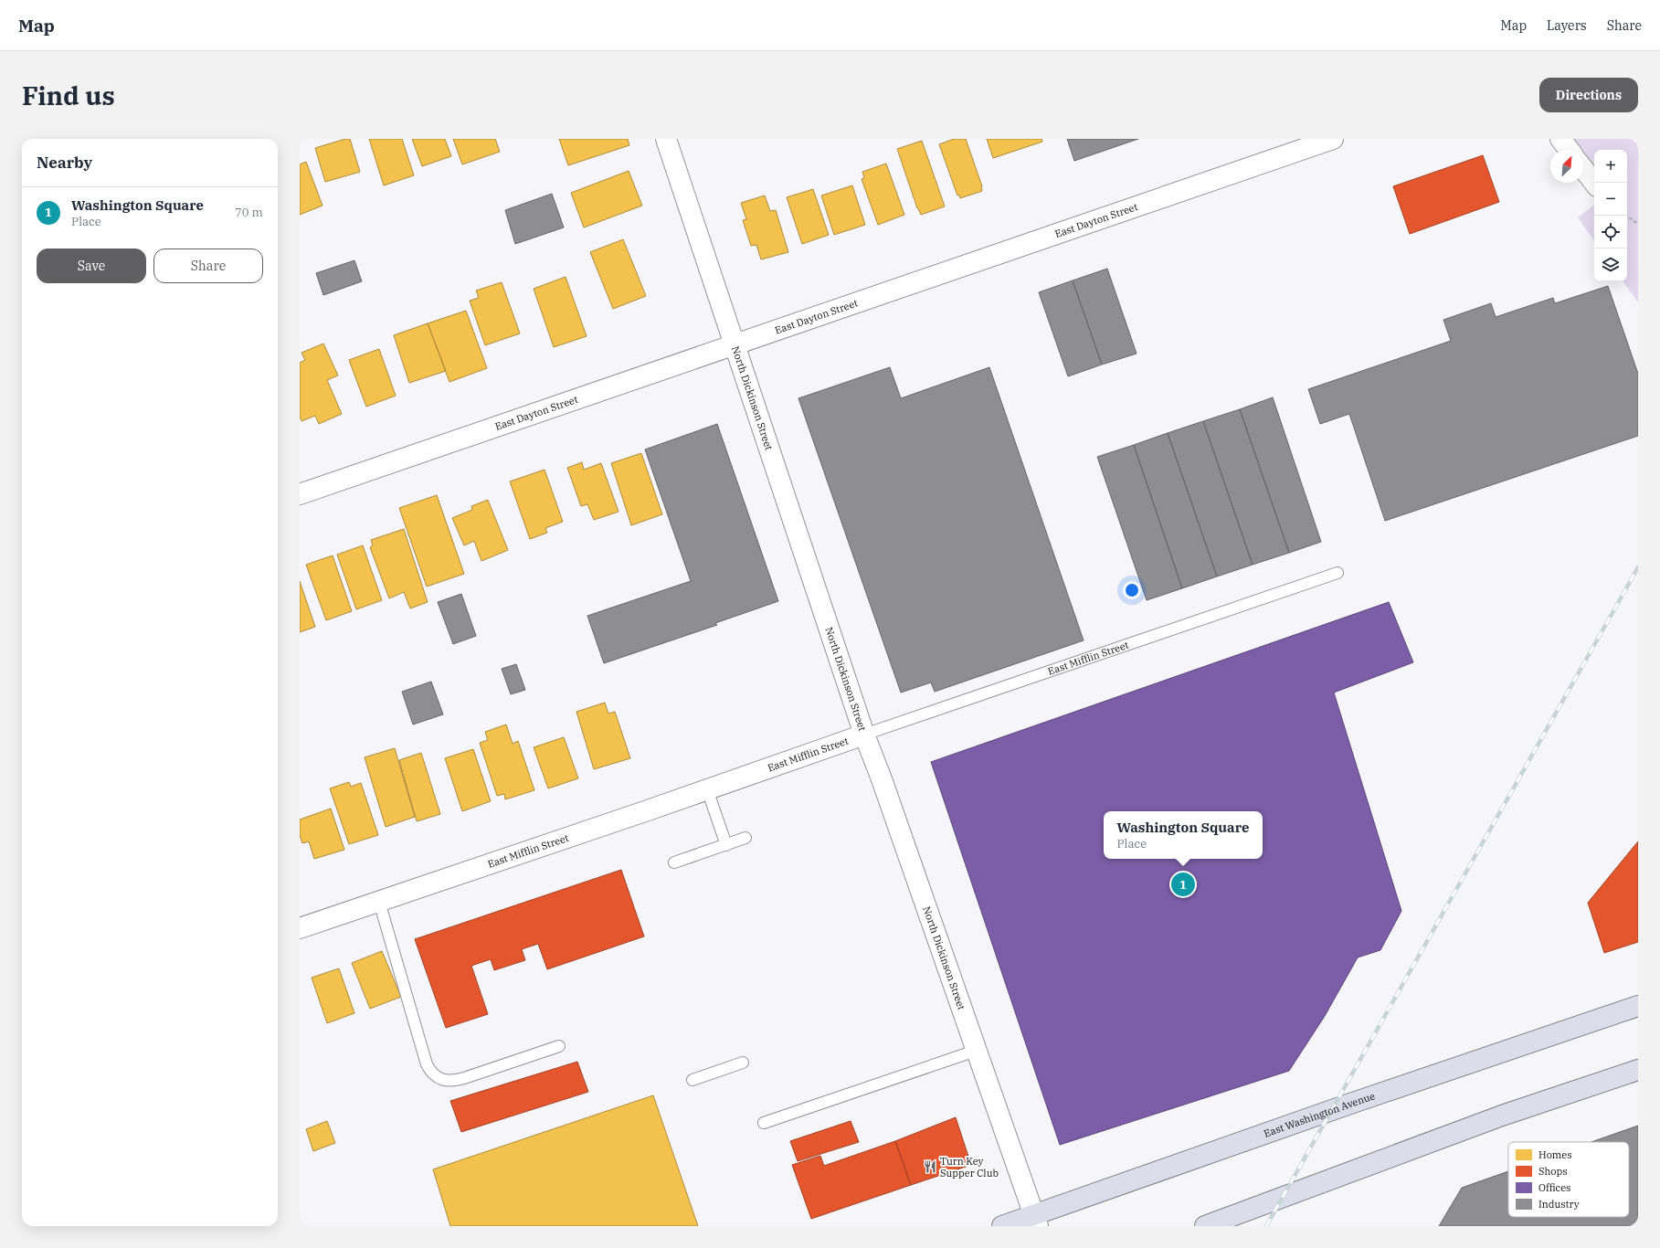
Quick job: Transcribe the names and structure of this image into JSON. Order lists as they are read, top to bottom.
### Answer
{
  "streets": {
    "main road": ["East Washington Avenue"],
    "street": ["East Dayton Street", "North Dickinson Street", "East Mifflin Street"]
  },
  "crossings": [
    ["East Dayton Street", "North Dickinson Street"],
    ["North Dickinson Street", "East Mifflin Street"],
    ["North Dickinson Street", "East Washington Avenue"]
  ],
  "places": {
    "restaurant": ["Turn Key Supper Club"]
  },
  "legend": [
    "Homes",
    "Shops",
    "Offices",
    "Industry"
  ],
  "north": "top right",
  "page": {
    "header": "Map",
    "nav": ["Map", "Layers", "Share"],
    "buttons": [
      "Directions",
      ["Save", "Share"]
    ],
    "title": "Find us",
    "heading": "Nearby",
    "map_buttons": ["+", "−"],
    "list": [
      {
        "mark": "1",
        "name": "Washington Square",
        "note": "Place",
        "value": "70 m"
      }
    ],
    "popup": ["Washington Square", "Place"],
    "pins": "1"
  }
}
